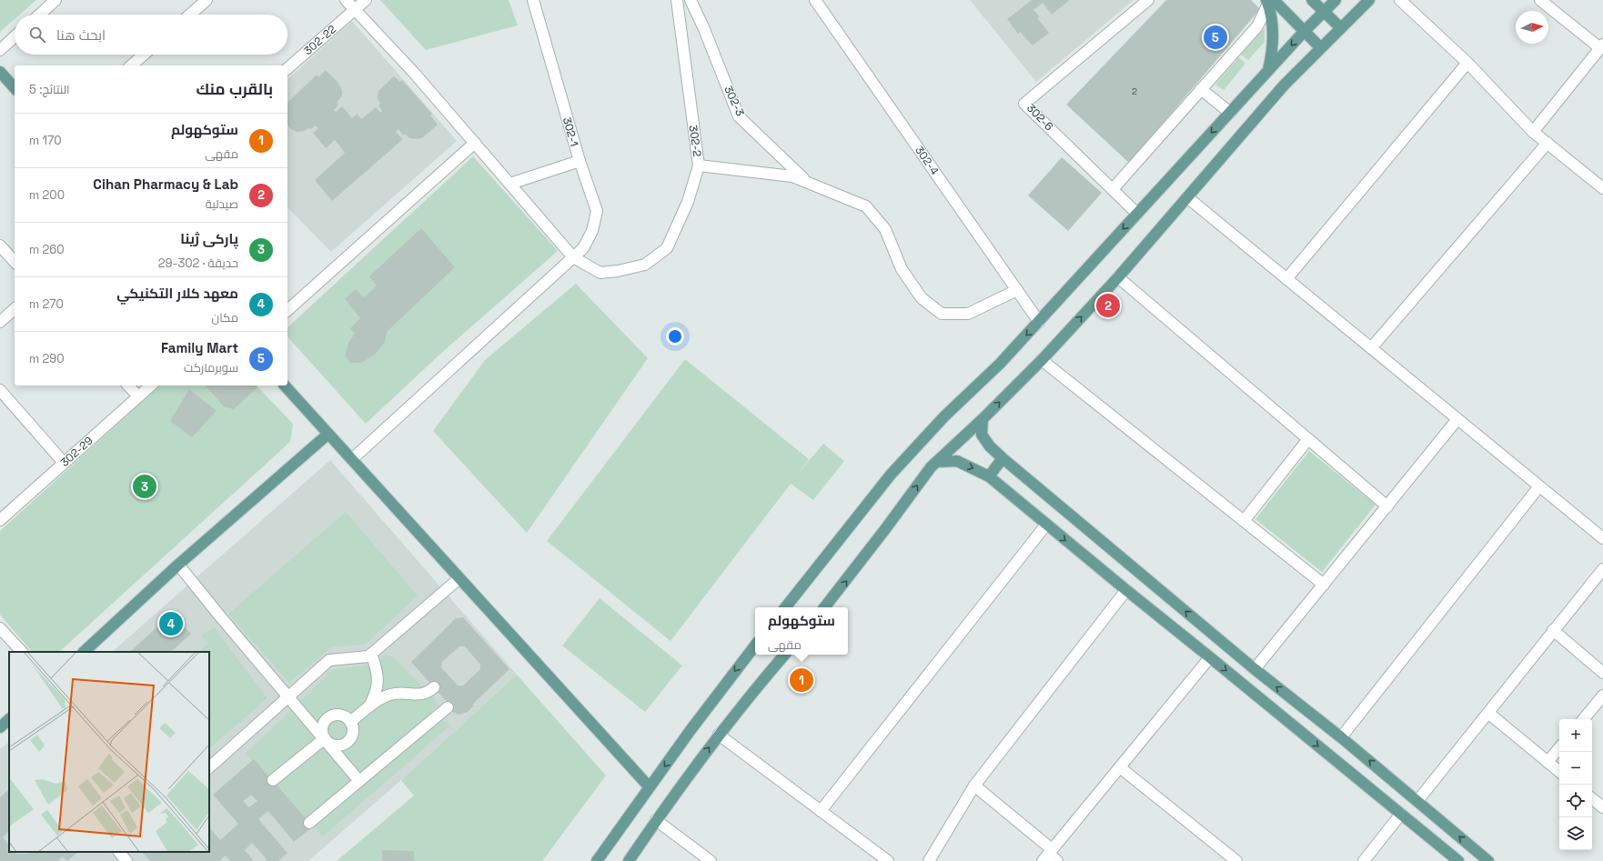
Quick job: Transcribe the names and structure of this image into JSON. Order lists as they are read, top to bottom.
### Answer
{
  "streets": {
    "street": [
      "302-22",
      "302-3",
      "302-6",
      "302-1",
      "302-2",
      "302-4",
      "302-29"
    ]
  },
  "crossings": [
    ["302-1", "302-2"]
  ],
  "house_numbers": ["2"],
  "north": "right",
  "page": {
    "search": "ابحث هنا",
    "pins": [
      "5",
      "2",
      "3",
      "4",
      "1"
    ],
    "heading": ["بالقرب منك", "النتائج: 5"],
    "list": [
      {
        "mark": "1",
        "name": "ستوكهولم",
        "note": "مقهى",
        "value": "170 m"
      },
      {
        "mark": "2",
        "name": "Cihan Pharmacy & Lab",
        "note": "صيدلية",
        "value": "200 m"
      },
      {
        "mark": "3",
        "name": "پارکی ژینا",
        "note": "حديقة · 302-29",
        "value": "260 m"
      },
      {
        "mark": "4",
        "name": "معهد كلار التكنيكي",
        "note": "مكان",
        "value": "270 m"
      },
      {
        "mark": "5",
        "name": "Family Mart",
        "note": "سوبرماركت",
        "value": "290 m"
      }
    ],
    "popup": ["ستوكهولم", "مقهى"],
    "map_buttons": ["+", "−"]
  }
}
